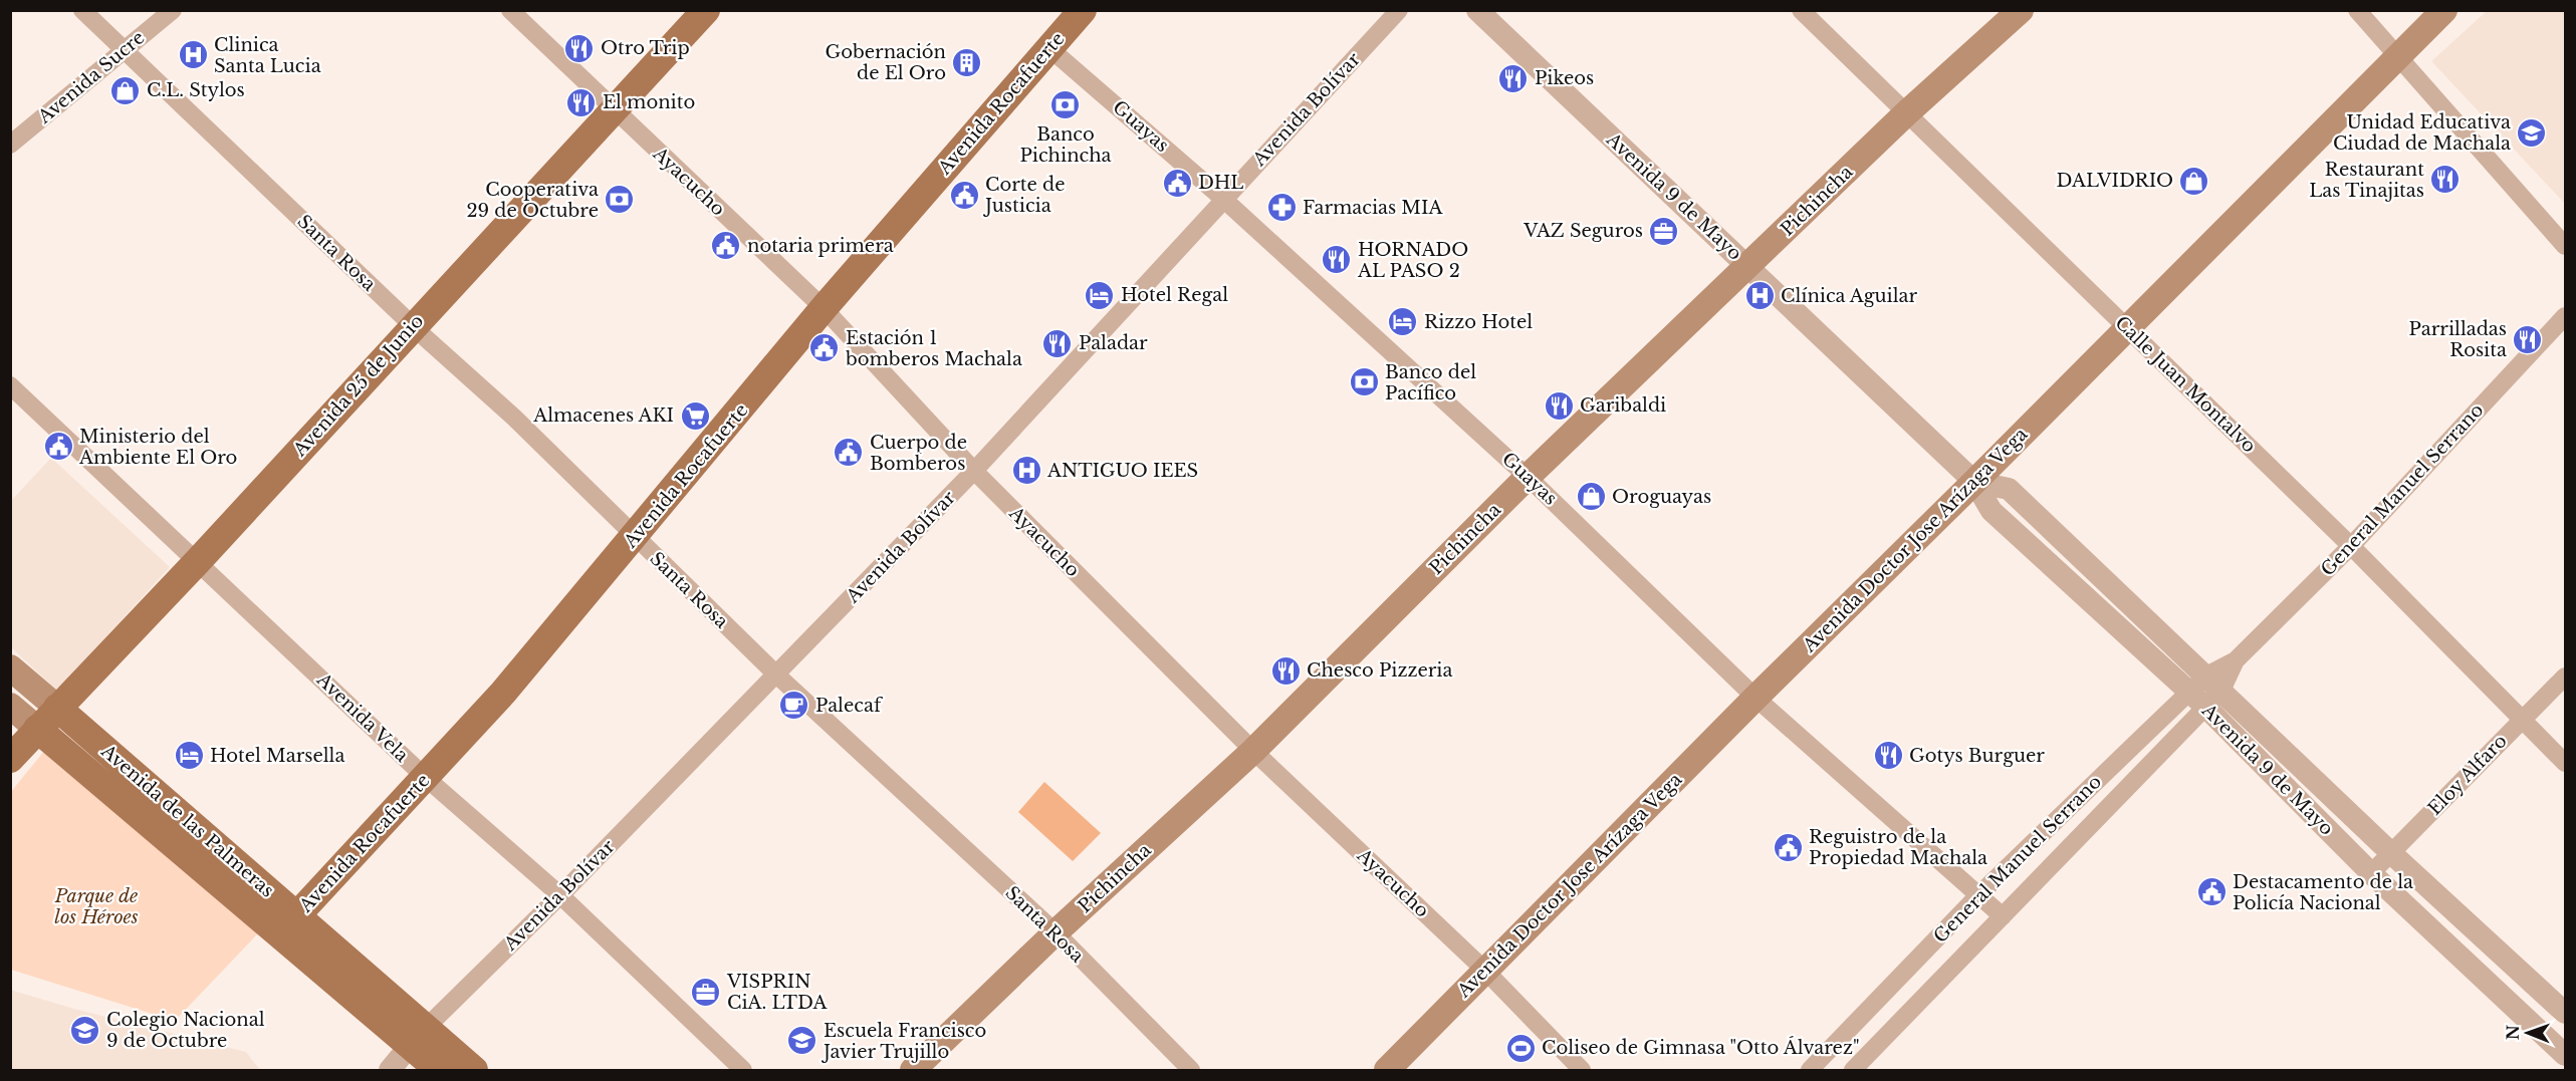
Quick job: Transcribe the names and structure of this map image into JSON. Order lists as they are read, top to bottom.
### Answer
{
  "streets": {
    "main road": [
      "Avenida Rocafuerte",
      "Pichincha",
      "Avenida 25 de Junio",
      "Avenida Doctor Jose Arízaga Vega",
      "Avenida de las Palmeras"
    ],
    "street": [
      "Avenida Sucre",
      "Avenida Bolívar",
      "Guayas",
      "Ayacucho",
      "Avenida 9 de Mayo",
      "Santa Rosa",
      "Calle Juan Montalvo",
      "General Manuel Serrano",
      "Avenida Vela",
      "Eloy Alfaro"
    ]
  },
  "crossings": [
    ["Avenida Sucre", "Santa Rosa"],
    ["Avenida Rocafuerte", "Guayas"],
    ["Avenida Rocafuerte", "Ayacucho"],
    ["Avenida Rocafuerte", "Santa Rosa"],
    ["Avenida Rocafuerte", "Avenida Vela"],
    ["Avenida Rocafuerte", "Avenida de las Palmeras"],
    ["Avenida Bolívar", "Guayas"],
    ["Avenida Bolívar", "Ayacucho"],
    ["Avenida Bolívar", "Santa Rosa"],
    ["Avenida Bolívar", "Avenida Vela"],
    ["Avenida Bolívar", "Avenida de las Palmeras"],
    ["Guayas", "Pichincha"],
    ["Guayas", "General Manuel Serrano"],
    ["Guayas", "Avenida Doctor Jose Arízaga Vega"],
    ["Ayacucho", "Pichincha"],
    ["Ayacucho", "Avenida 25 de Junio"],
    ["Ayacucho", "Avenida Doctor Jose Arízaga Vega"],
    ["Avenida 9 de Mayo", "Pichincha"],
    ["Avenida 9 de Mayo", "General Manuel Serrano"],
    ["Avenida 9 de Mayo", "Avenida Doctor Jose Arízaga Vega"],
    ["Avenida 9 de Mayo", "Eloy Alfaro"],
    ["Pichincha", "Santa Rosa"],
    ["Pichincha", "Calle Juan Montalvo"],
    ["Santa Rosa", "Avenida 25 de Junio"],
    ["Calle Juan Montalvo", "General Manuel Serrano"],
    ["Calle Juan Montalvo", "Avenida Doctor Jose Arízaga Vega"],
    ["Calle Juan Montalvo", "Eloy Alfaro"],
    ["Avenida 25 de Junio", "Avenida Vela"],
    ["Avenida 25 de Junio", "Avenida de las Palmeras"]
  ],
  "parks": ["Parque de los Héroes"],
  "places": {
    "restaurant": [
      "Otro Trip",
      "Pikeos",
      "El monito",
      "Restaurant Las Tinajitas",
      "HORNADO AL PASO 2",
      "Parrilladas Rosita",
      "Paladar",
      "Garibaldi",
      "Chesco Pizzeria",
      "Gotys Burguer"
    ],
    "hospital": ["Clinica Santa Lucia", "Clínica Aguilar", "ANTIGUO IEES"],
    "building": ["Gobernación de El Oro"],
    "shop": ["C.L. Stylos", "DALVIDRIO", "Oroguayas"],
    "bank": ["Banco Pichincha", "Cooperativa 29 de Octubre", "Banco del Pacífico"],
    "school or university": ["Unidad Educativa Ciudad de Machala", "Colegio Nacional 9 de Octubre", "Escuela Francisco Javier Trujillo"],
    "public building": [
      "DHL",
      "Corte de Justicia",
      "notaria primera",
      "Estación 1 bomberos Machala",
      "Ministerio del Ambiente El Oro",
      "Cuerpo de Bomberos",
      "Reguistro de la Propiedad Machala",
      "Destacamento de la Policía Nacional"
    ],
    "pharmacy": ["Farmacias MIA"],
    "office": ["VAZ Seguros", "VISPRIN CiA. LTDA"],
    "hotel": ["Hotel Regal", "Rizzo Hotel", "Hotel Marsella"],
    "supermarket": ["Almacenes AKI"],
    "cafe": ["Palecaf"],
    "sports": ["Coliseo de Gimnasa \"Otto Álvarez\""]
  },
  "north": "left"
}
